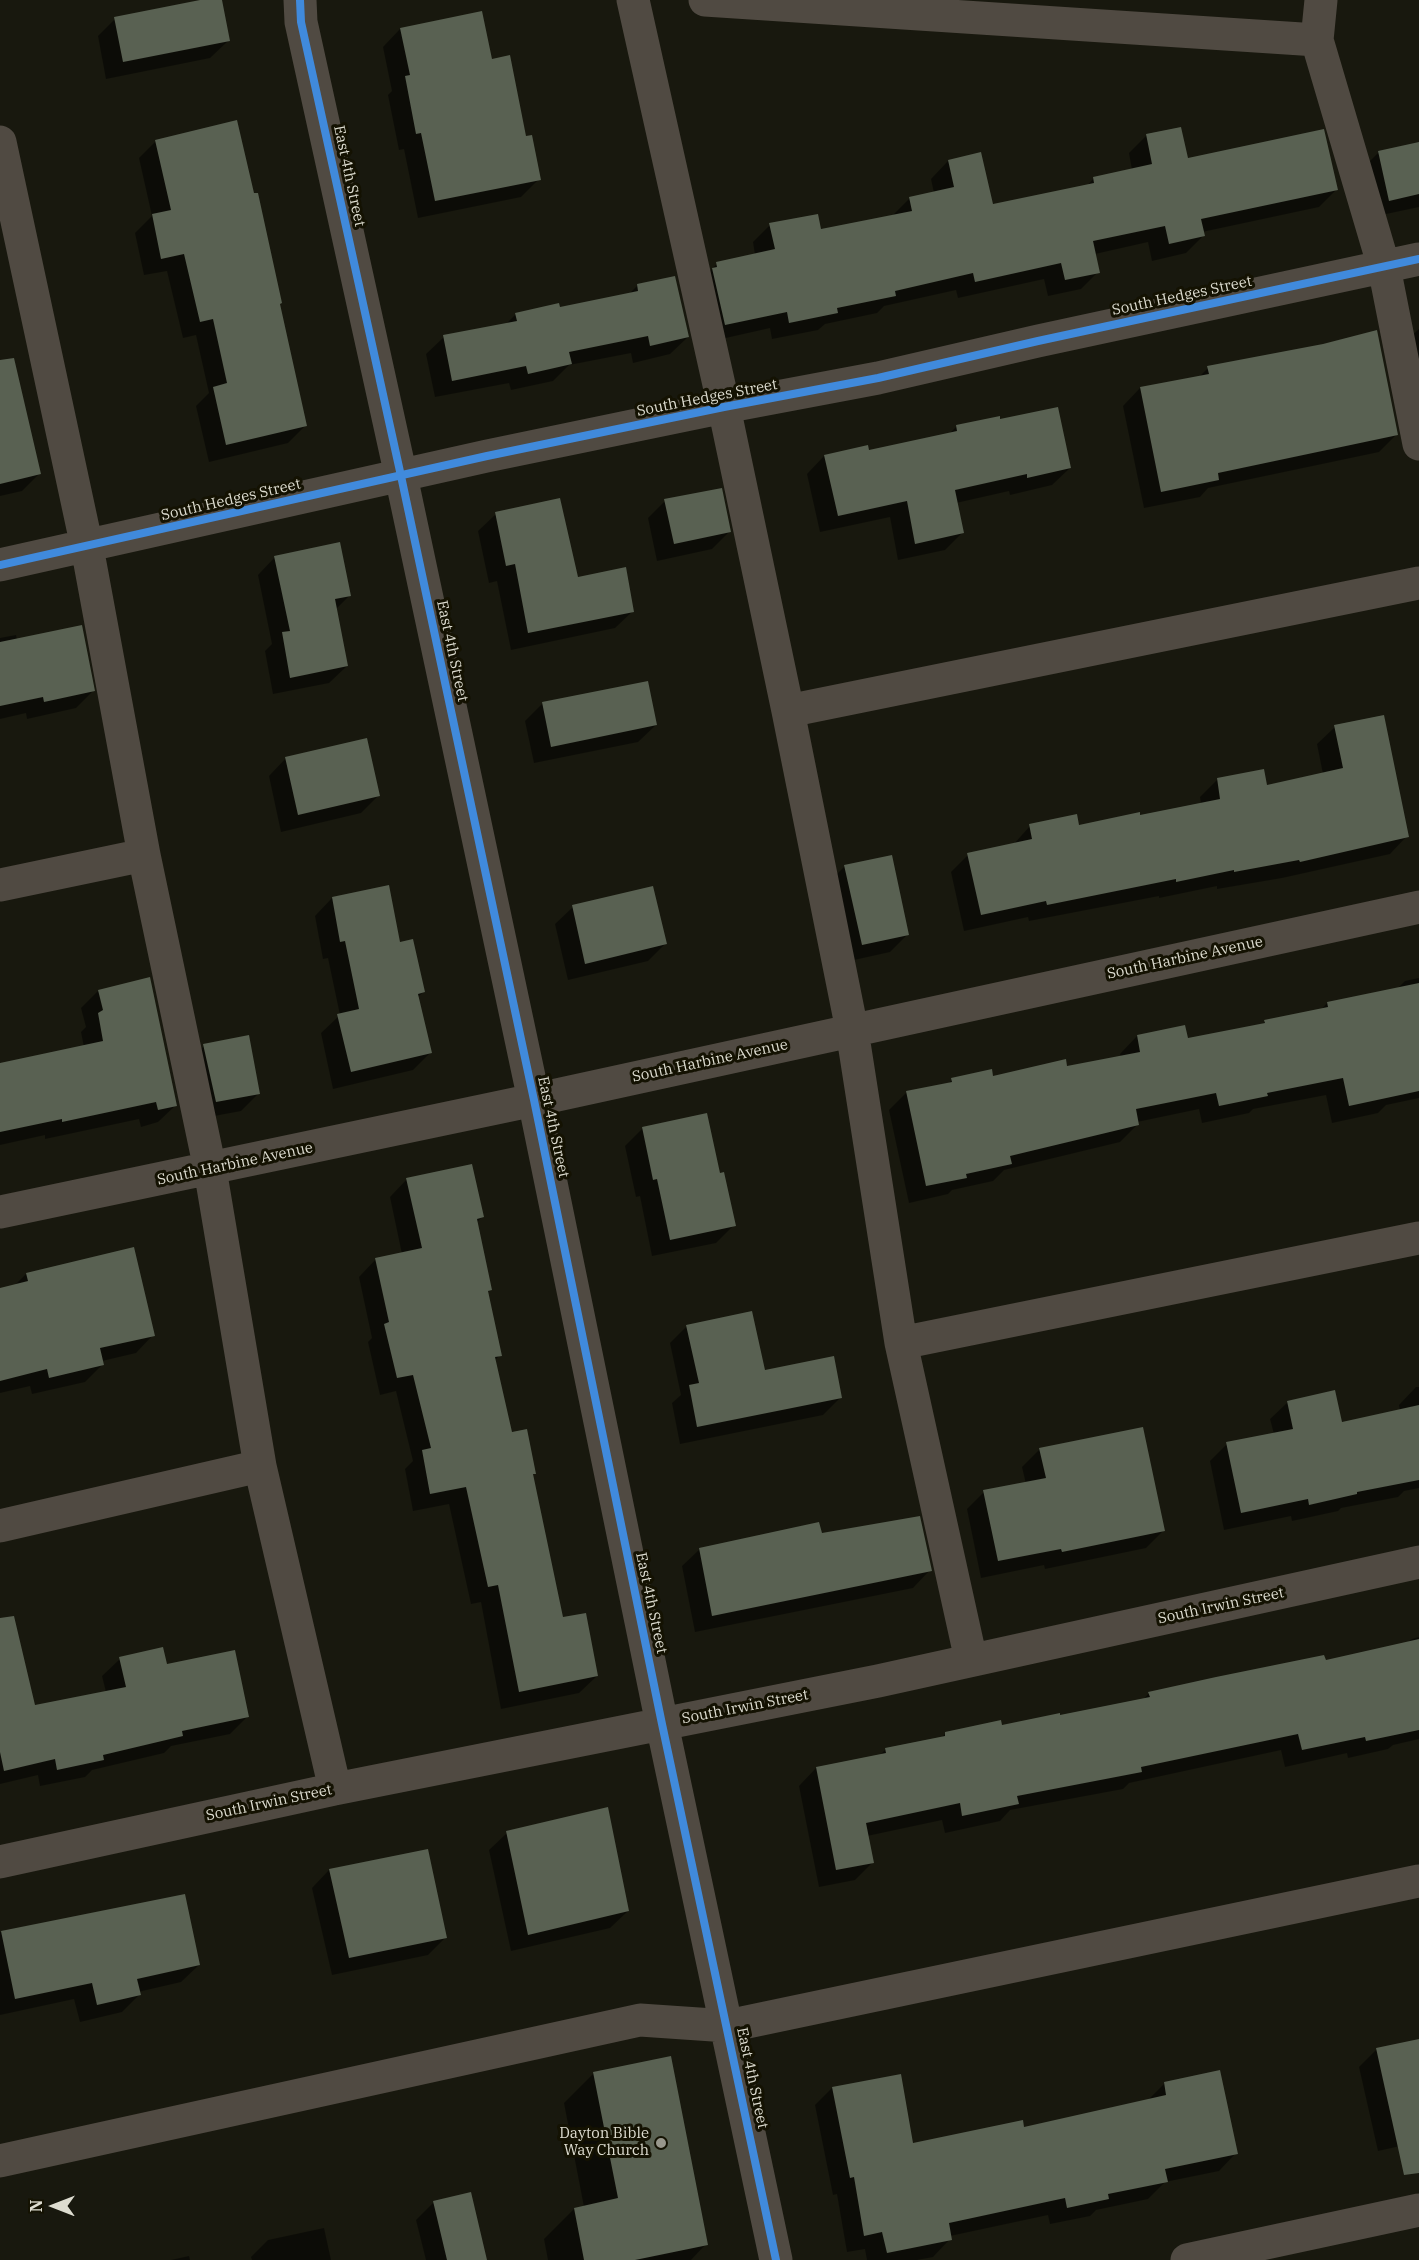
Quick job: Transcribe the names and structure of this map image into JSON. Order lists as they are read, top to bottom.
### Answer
{
  "streets": {
    "street": [
      "East 4th Street",
      "South Hedges Street",
      "South Harbine Avenue",
      "South Irwin Street"
    ]
  },
  "crossings": [
    ["East 4th Street", "South Hedges Street"],
    ["East 4th Street", "South Harbine Avenue"],
    ["East 4th Street", "South Irwin Street"]
  ],
  "places": ["Dayton Bible Way Church"],
  "north": "left"
}
